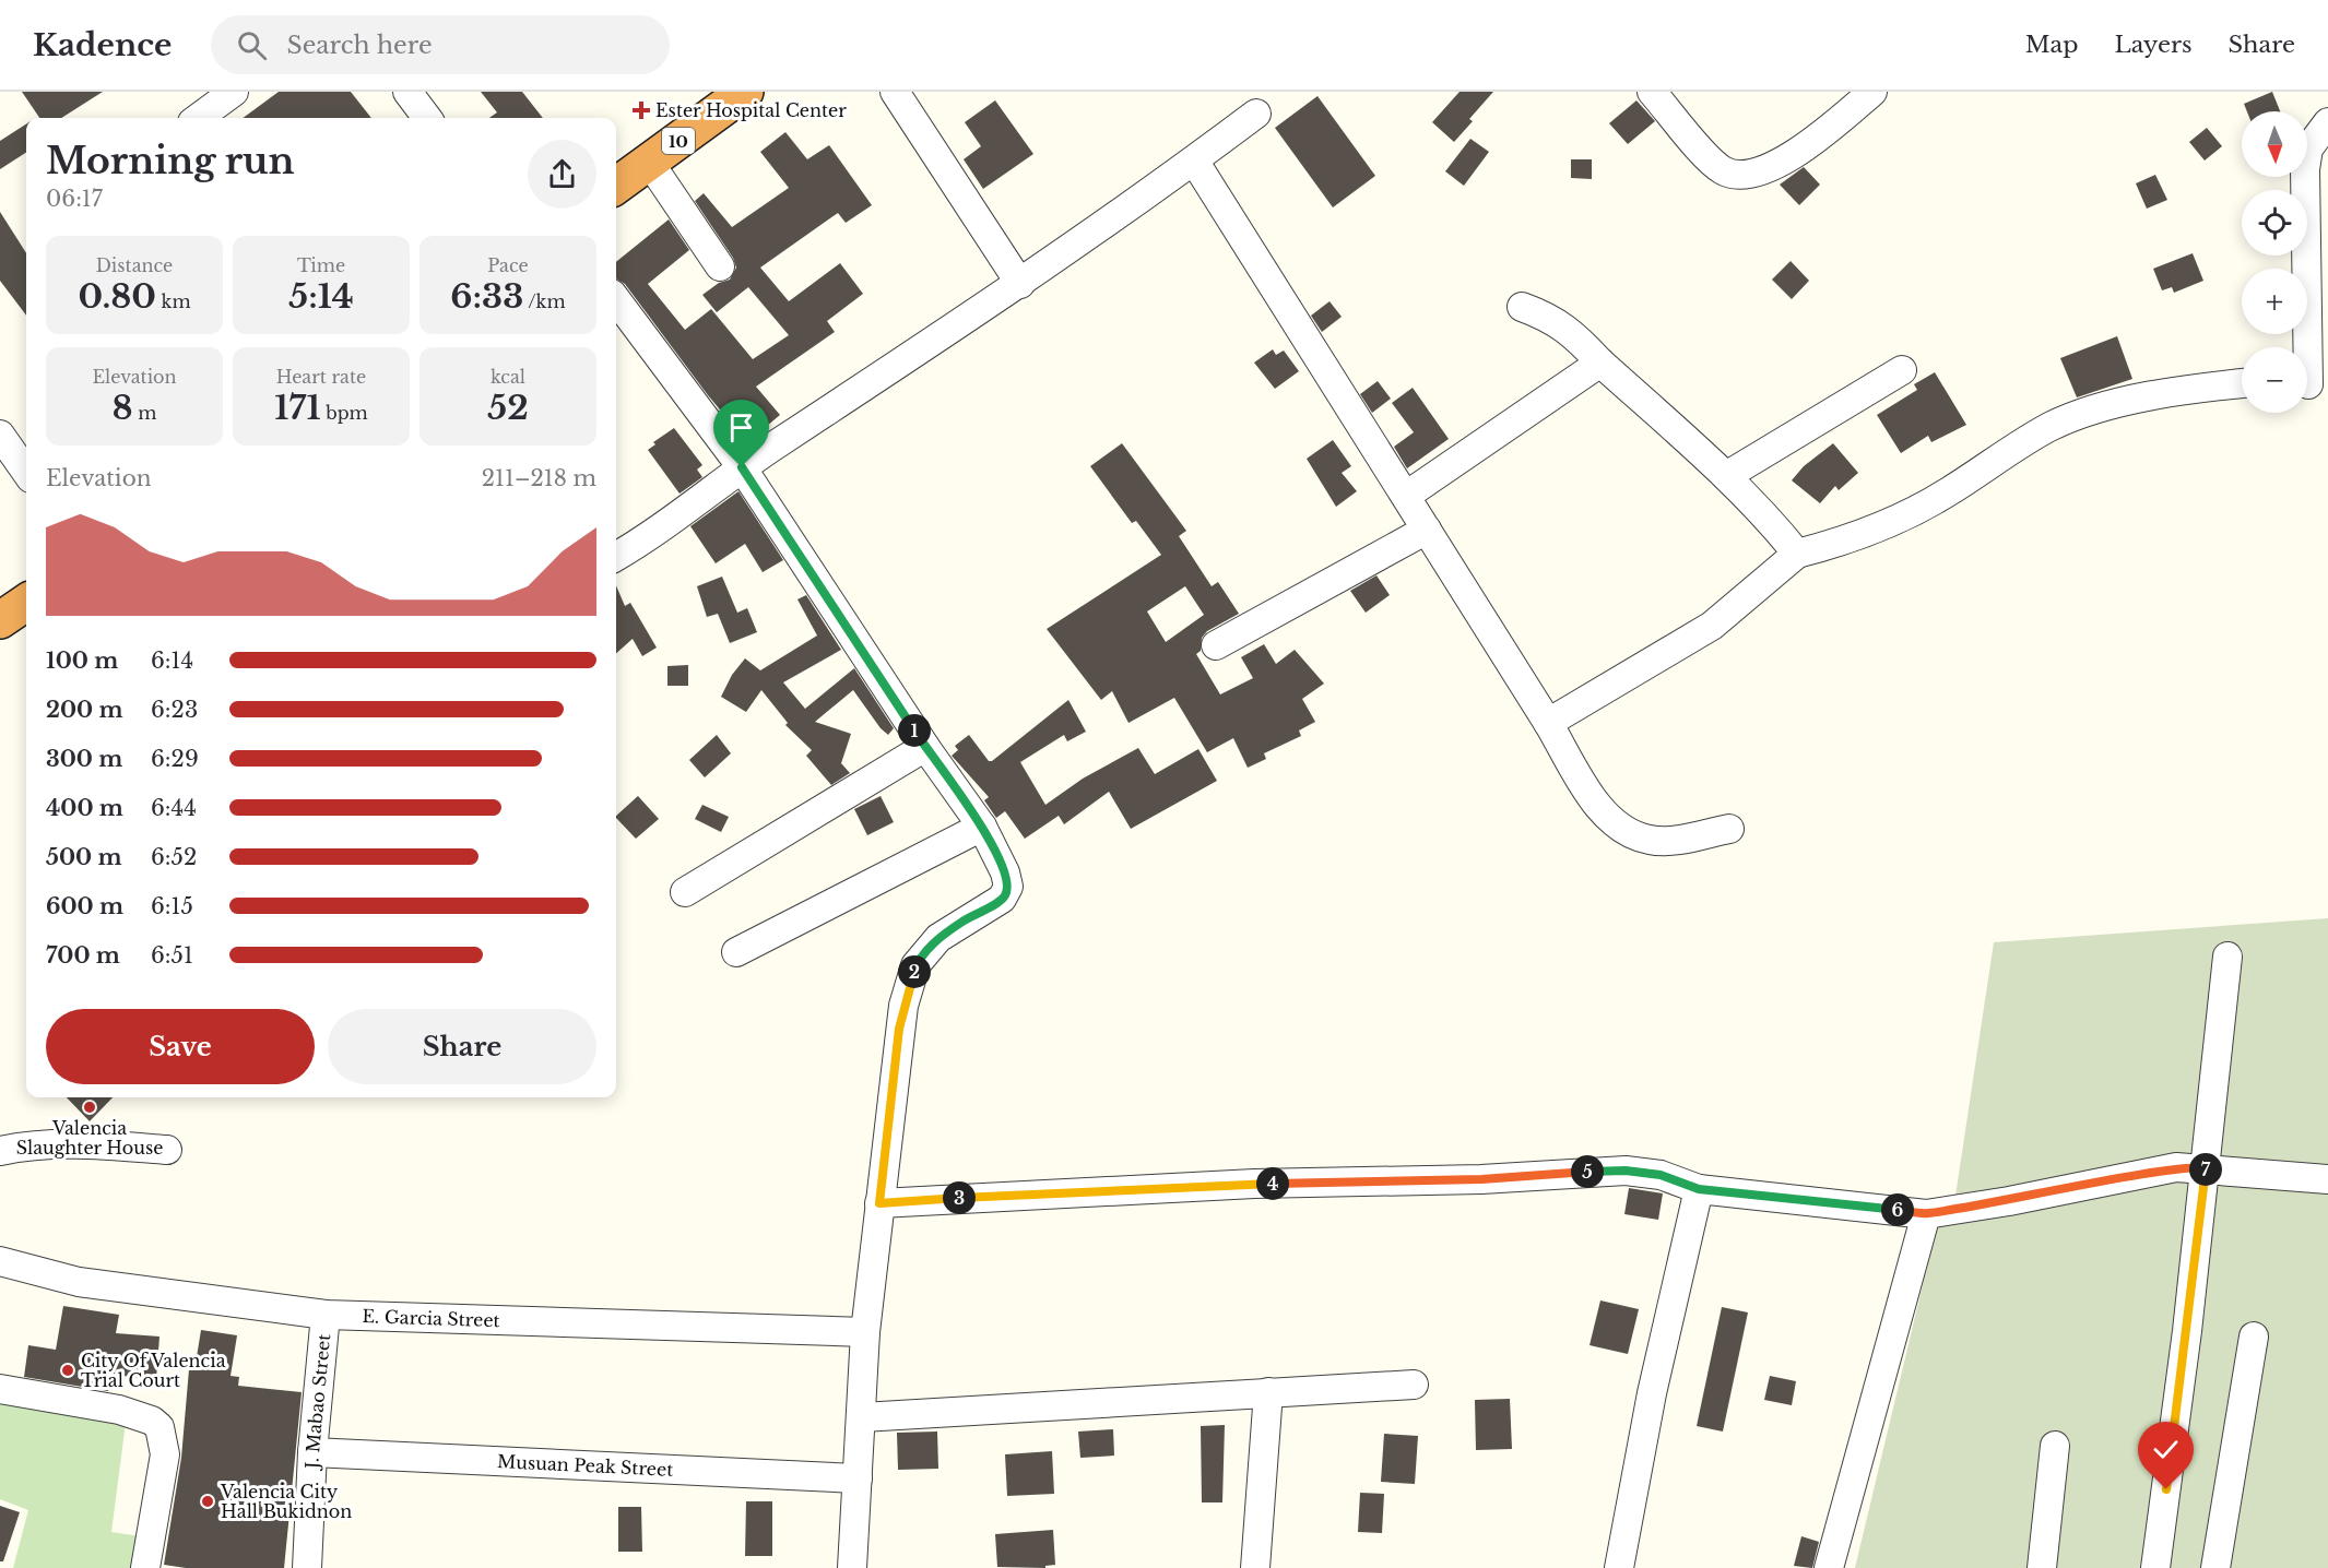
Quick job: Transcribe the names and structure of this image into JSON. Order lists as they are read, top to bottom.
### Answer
{
  "streets": {
    "highway": ["10"],
    "street": ["E. Garcia Street", "J. Mabao Street", "Musuan Peak Street"]
  },
  "crossings": [
    ["E. Garcia Street", "J. Mabao Street"],
    ["J. Mabao Street", "Musuan Peak Street"]
  ],
  "places": {
    "health": ["Ester Hospital Center"],
    "other": ["Valencia Slaughter House", "City Of Valencia Trial Court", "Valencia City Hall Bukidnon"]
  },
  "north": "bottom",
  "page": {
    "header": "Kadence",
    "search": "Search here",
    "nav": ["Map", "Layers", "Share"],
    "map_buttons": ["+", "−"],
    "heading": ["Morning run", "06:17"],
    "stats": [
      ["Distance", "0.80 km"],
      ["Time", "5:14"],
      ["Pace", "6:33 /km"],
      ["Elevation", "8 m"],
      ["Heart rate", "171 bpm"],
      ["kcal", "52"]
    ],
    "chart": ["Elevation", "211–218 m"],
    "list": [
      {
        "name": "100 m",
        "note": "6:14"
      },
      {
        "name": "200 m",
        "note": "6:23"
      },
      {
        "name": "300 m",
        "note": "6:29"
      },
      {
        "name": "400 m",
        "note": "6:44"
      },
      {
        "name": "500 m",
        "note": "6:52"
      },
      {
        "name": "600 m",
        "note": "6:15"
      },
      {
        "name": "700 m",
        "note": "6:51"
      }
    ],
    "pins": [
      "1",
      "2",
      "7",
      "5",
      "4",
      "3",
      "6"
    ],
    "buttons": ["Save", "Share"]
  }
}
